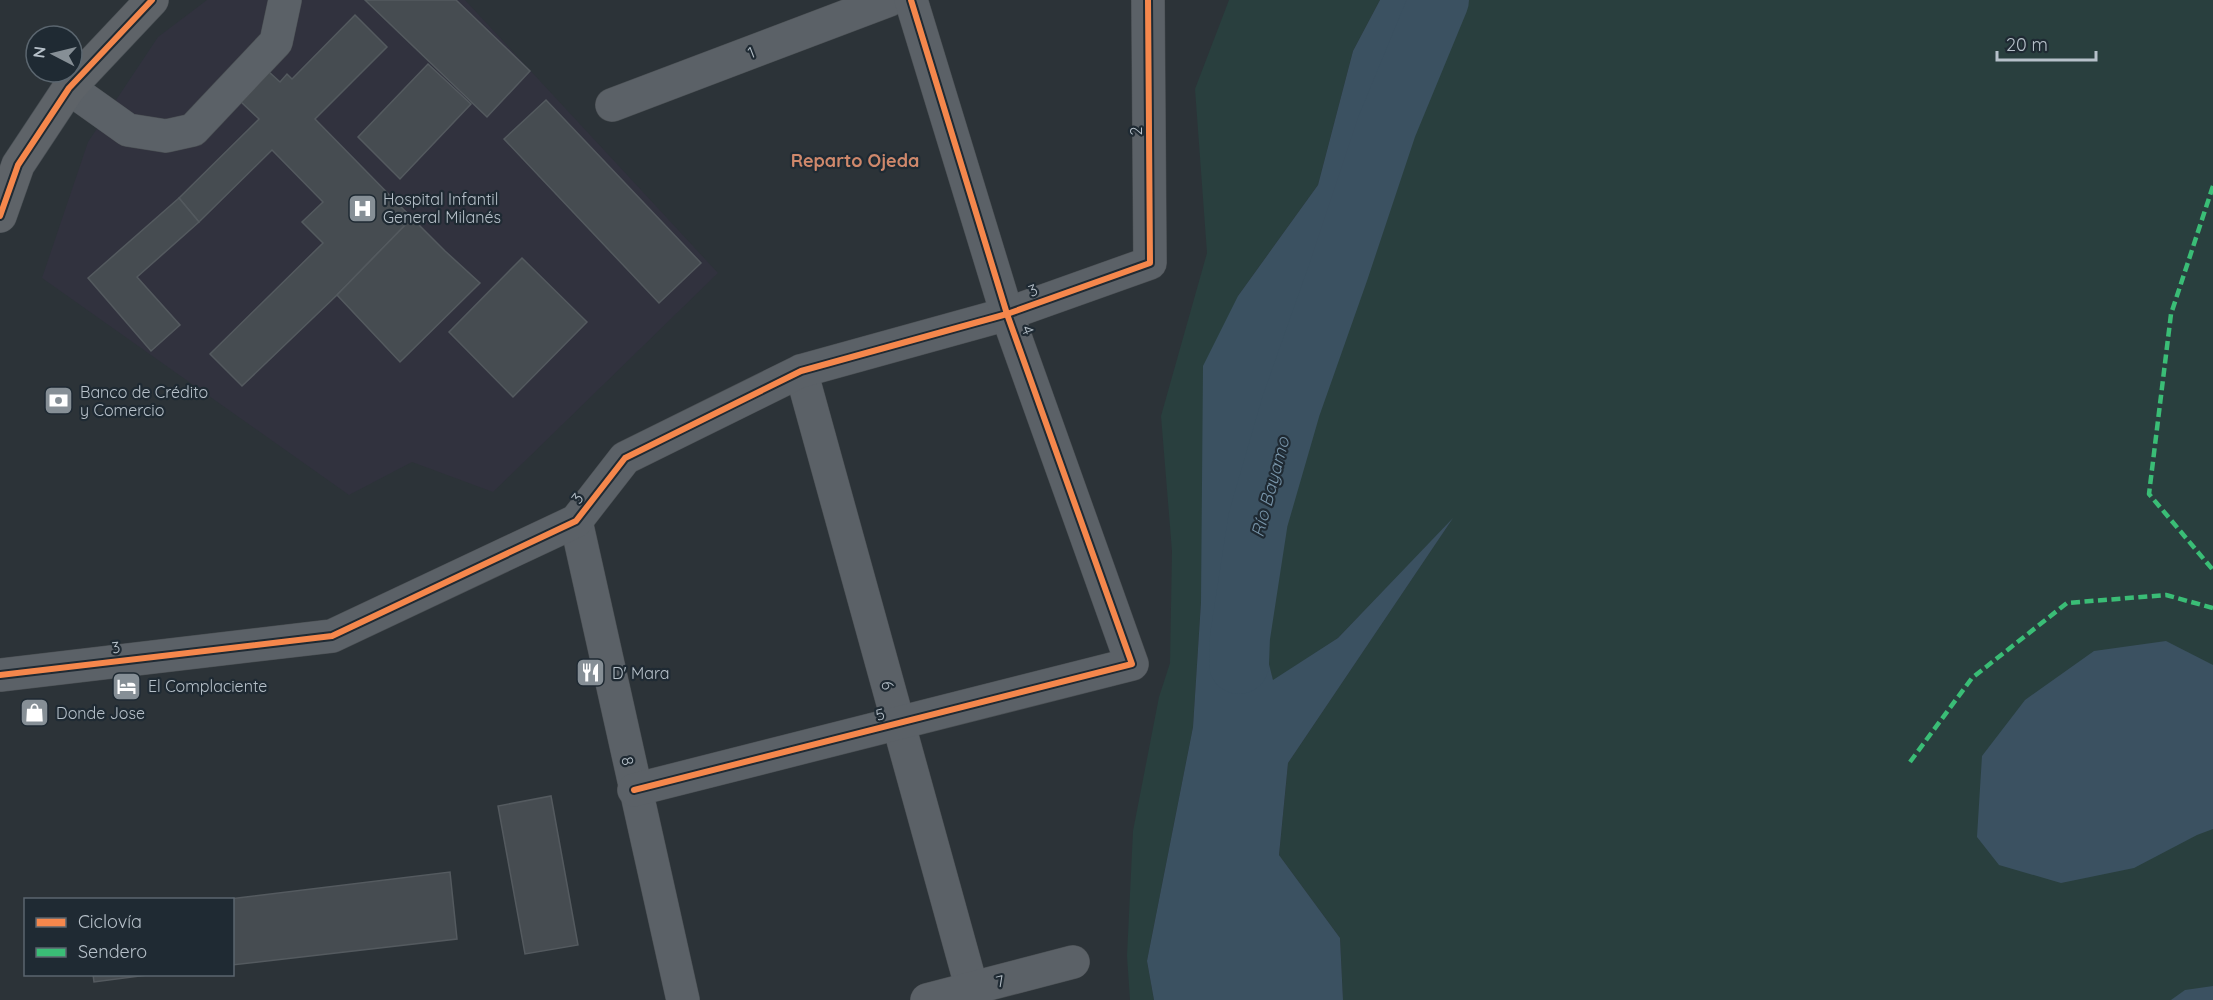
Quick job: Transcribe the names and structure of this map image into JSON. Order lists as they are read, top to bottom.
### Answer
{
  "streets": {
    "street": [
      "1",
      "2",
      "3",
      "4",
      "6",
      "5",
      "8",
      "7"
    ]
  },
  "crossings": [
    ["2", "3"],
    ["3", "4"],
    ["3", "6"],
    ["3", "8"],
    ["4", "5"],
    ["6", "5"],
    ["6", "7"],
    ["5", "8"]
  ],
  "districts": ["Reparto Ojeda"],
  "water": ["Río Bayamo"],
  "places": {
    "hospital": ["Hospital Infantil General Milanés"],
    "bank": ["Banco de Crédito y Comercio"],
    "restaurant": ["D' Mara"],
    "hotel": ["El Complaciente"],
    "shop": ["Donde Jose"]
  },
  "legend": ["Ciclovía", "Sendero"],
  "scale_bar": "20 m",
  "north": "left"
}
